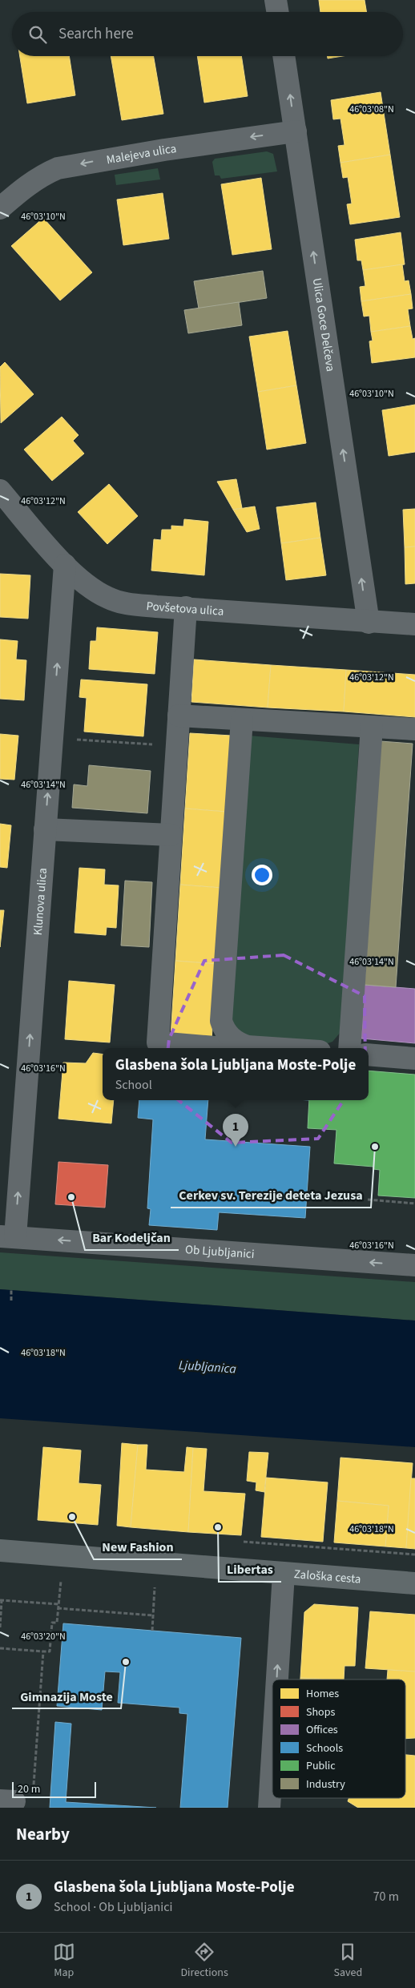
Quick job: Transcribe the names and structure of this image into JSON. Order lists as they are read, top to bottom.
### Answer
{
  "streets": {
    "main road": ["Zaloška cesta"],
    "street": [
      "Malejeva ulica",
      "Ulica Goce Delčeva",
      "Povšetova ulica",
      "Klunova ulica",
      "Ob Ljubljanici"
    ]
  },
  "crossings": [
    ["Malejeva ulica", "Ulica Goce Delčeva"],
    ["Ulica Goce Delčeva", "Povšetova ulica"],
    ["Povšetova ulica", "Klunova ulica"],
    ["Klunova ulica", "Ob Ljubljanici"]
  ],
  "one_way": ["Malejeva ulica", "Ulica Goce Delčeva", "Ob Ljubljanici"],
  "water": ["Ljubljanica"],
  "places": [
    "Cerkev sv. Terezije deteta Jezusa",
    "Bar Kodeljčan",
    "New Fashion",
    "Libertas",
    "Gimnazija Moste"
  ],
  "legend": [
    "Homes",
    "Shops",
    "Offices",
    "Schools",
    "Public",
    "Industry"
  ],
  "scale_bar": "20 m",
  "page": {
    "search": "Search here",
    "popup": ["Glasbena šola Ljubljana Moste-Polje", "School"],
    "pins": "1",
    "scale": "20 m",
    "heading": "Nearby",
    "list": [
      {
        "mark": "1",
        "name": "Glasbena šola Ljubljana Moste-Polje",
        "note": "School · Ob Ljubljanici",
        "value": "70 m"
      }
    ],
    "nav": ["Map", "Directions", "Saved"]
  },
  "coordinates": [
    "46°03'08\"N",
    "46°03'10\"N",
    "46°03'12\"N",
    "46°03'14\"N",
    "46°03'16\"N",
    "46°03'18\"N",
    "46°03'20\"N"
  ]
}
